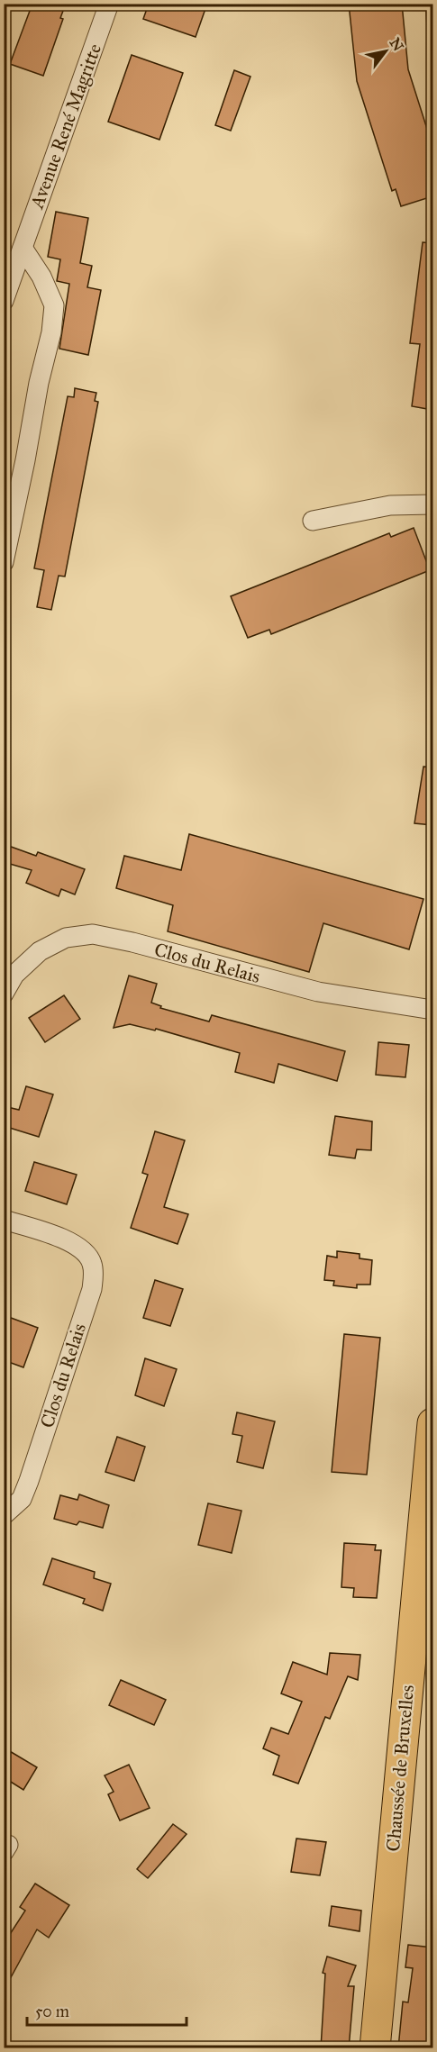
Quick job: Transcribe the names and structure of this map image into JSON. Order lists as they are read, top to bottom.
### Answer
{
  "streets": {
    "main road": ["Chaussée de Bruxelles"],
    "street": ["Avenue René Magritte", "Clos du Relais"]
  },
  "scale_bar": "50 m",
  "north": "top right"
}
